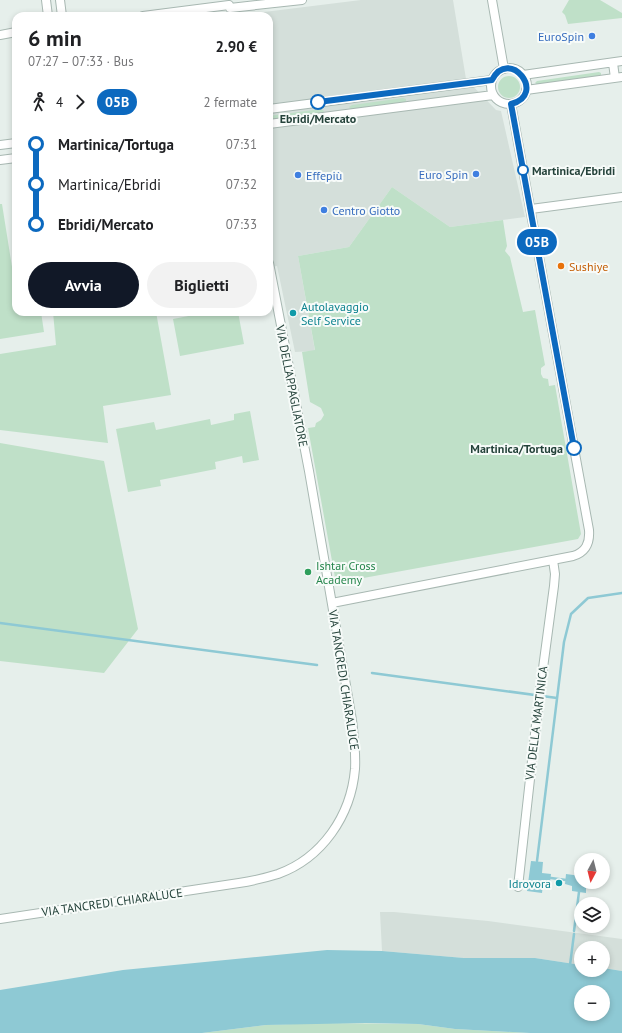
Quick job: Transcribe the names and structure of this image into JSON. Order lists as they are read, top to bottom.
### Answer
{
  "streets": {
    "street": ["VIA DELL'APPAGLIATORE", "VIA TANCREDI CHIARALUCE", "VIA DELLA MARTINICA"]
  },
  "crossings": [
    ["VIA DELL'APPAGLIATORE", "VIA TANCREDI CHIARALUCE"]
  ],
  "places": [
    "EuroSpin",
    "Ebridi/Mercato",
    "Martinica/Ebridi",
    "Euro Spin",
    "Effepiù",
    "Centro Giotto",
    "Sushiye",
    "Autolavaggio Self Service",
    "Martinica/Tortuga",
    "Ishtar Cross Academy",
    "Idrovora"
  ],
  "lines": ["bus line 05B"],
  "north": "bottom",
  "page": {
    "on_map": "05B",
    "heading": ["6 min", "07:27 – 07:33 · Bus", "2.90 €"],
    "legs": ["4", "05B", "2 fermate"],
    "list": [
      {
        "name": "Martinica/Tortuga",
        "value": "07:31"
      },
      {
        "name": "Martinica/Ebridi",
        "value": "07:32"
      },
      {
        "name": "Ebridi/Mercato",
        "value": "07:33"
      }
    ],
    "buttons": ["Avvia", "Biglietti"],
    "map_buttons": ["+", "−"]
  }
}
